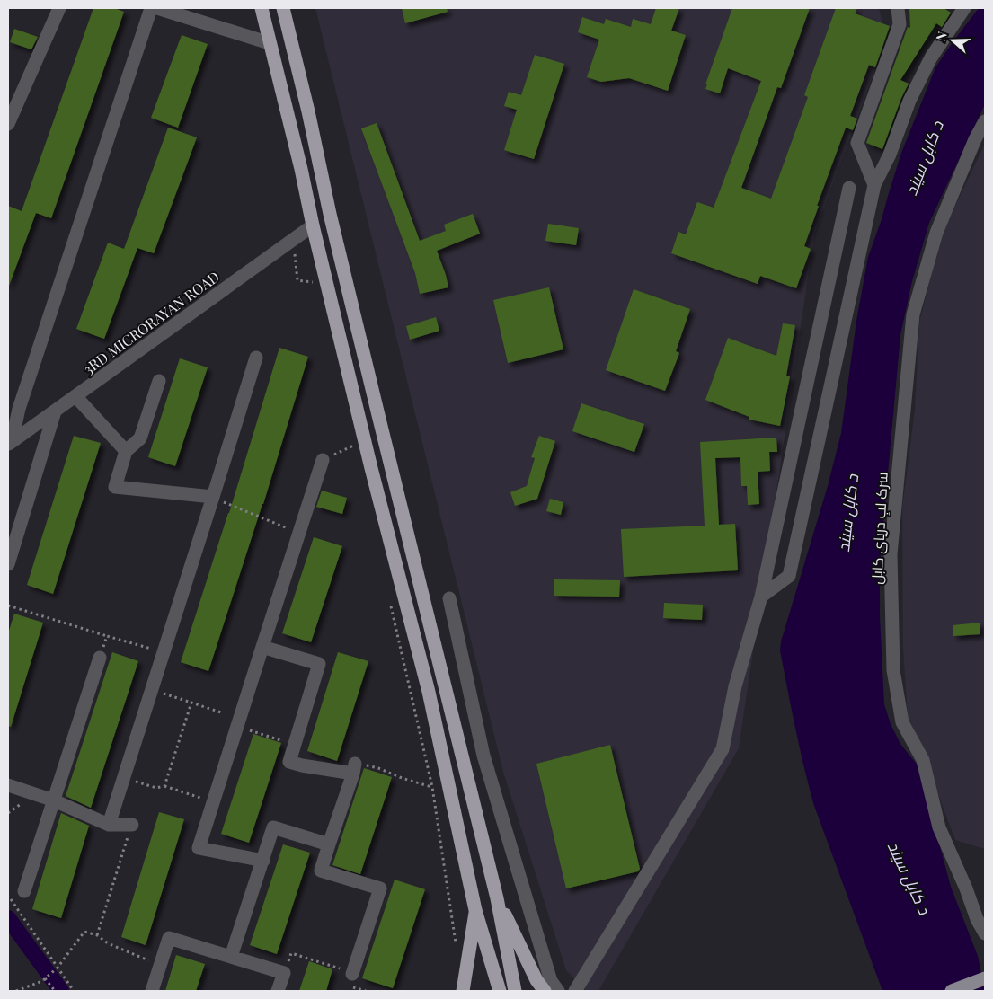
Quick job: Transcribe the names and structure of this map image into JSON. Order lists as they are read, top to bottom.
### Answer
{
  "streets": {
    "street": ["3RD MICRORAYAN ROAD", "سرک لبِ دریای کابل"]
  },
  "water": ["د کابل سيند"],
  "north": "left"
}
